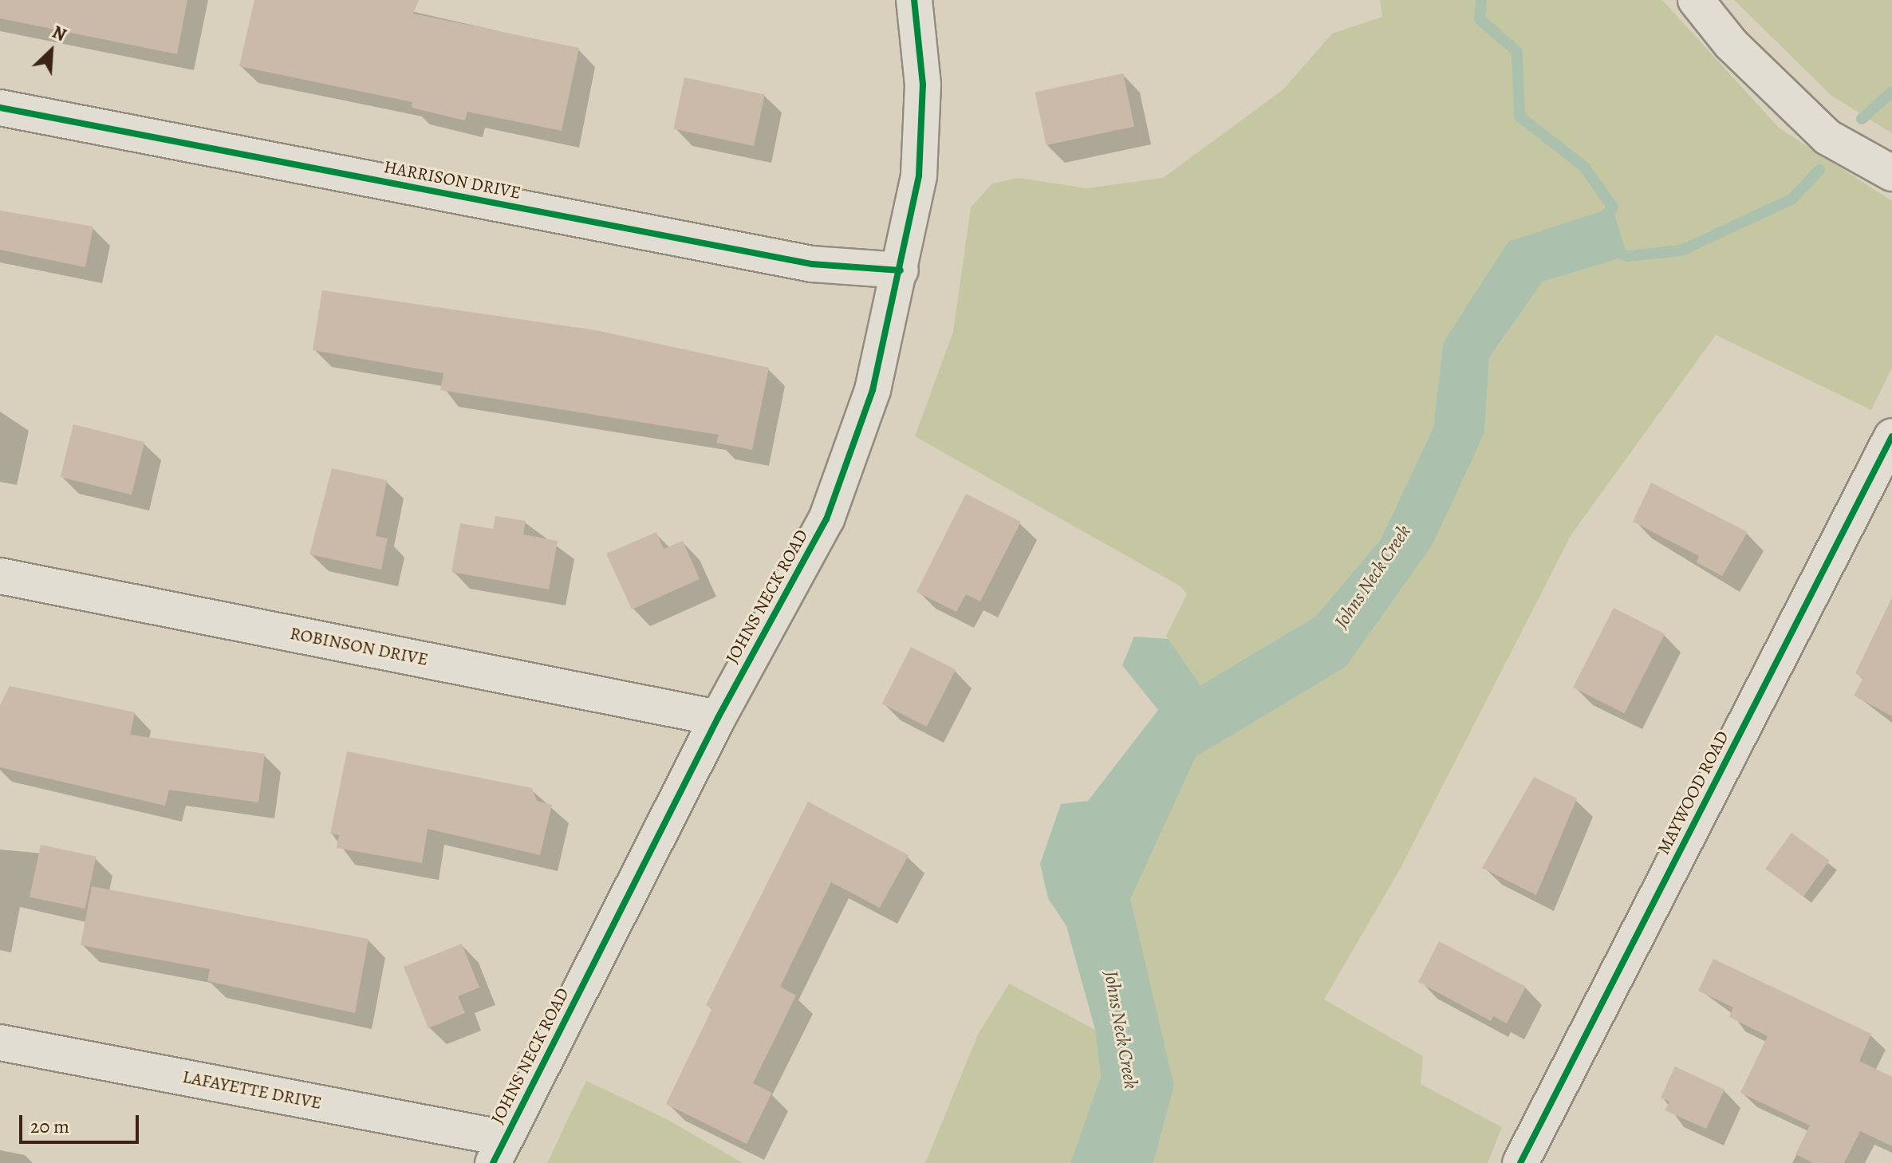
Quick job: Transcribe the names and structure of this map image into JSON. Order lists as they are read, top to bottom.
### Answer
{
  "streets": {
    "street": [
      "HARRISON DRIVE",
      "JOHNS NECK ROAD",
      "ROBINSON DRIVE",
      "MAYWOOD ROAD",
      "LAFAYETTE DRIVE"
    ]
  },
  "crossings": [
    ["HARRISON DRIVE", "JOHNS NECK ROAD"],
    ["JOHNS NECK ROAD", "ROBINSON DRIVE"],
    ["JOHNS NECK ROAD", "LAFAYETTE DRIVE"]
  ],
  "water": ["Johns Neck Creek"],
  "scale_bar": "20 m",
  "north": "top right"
}
